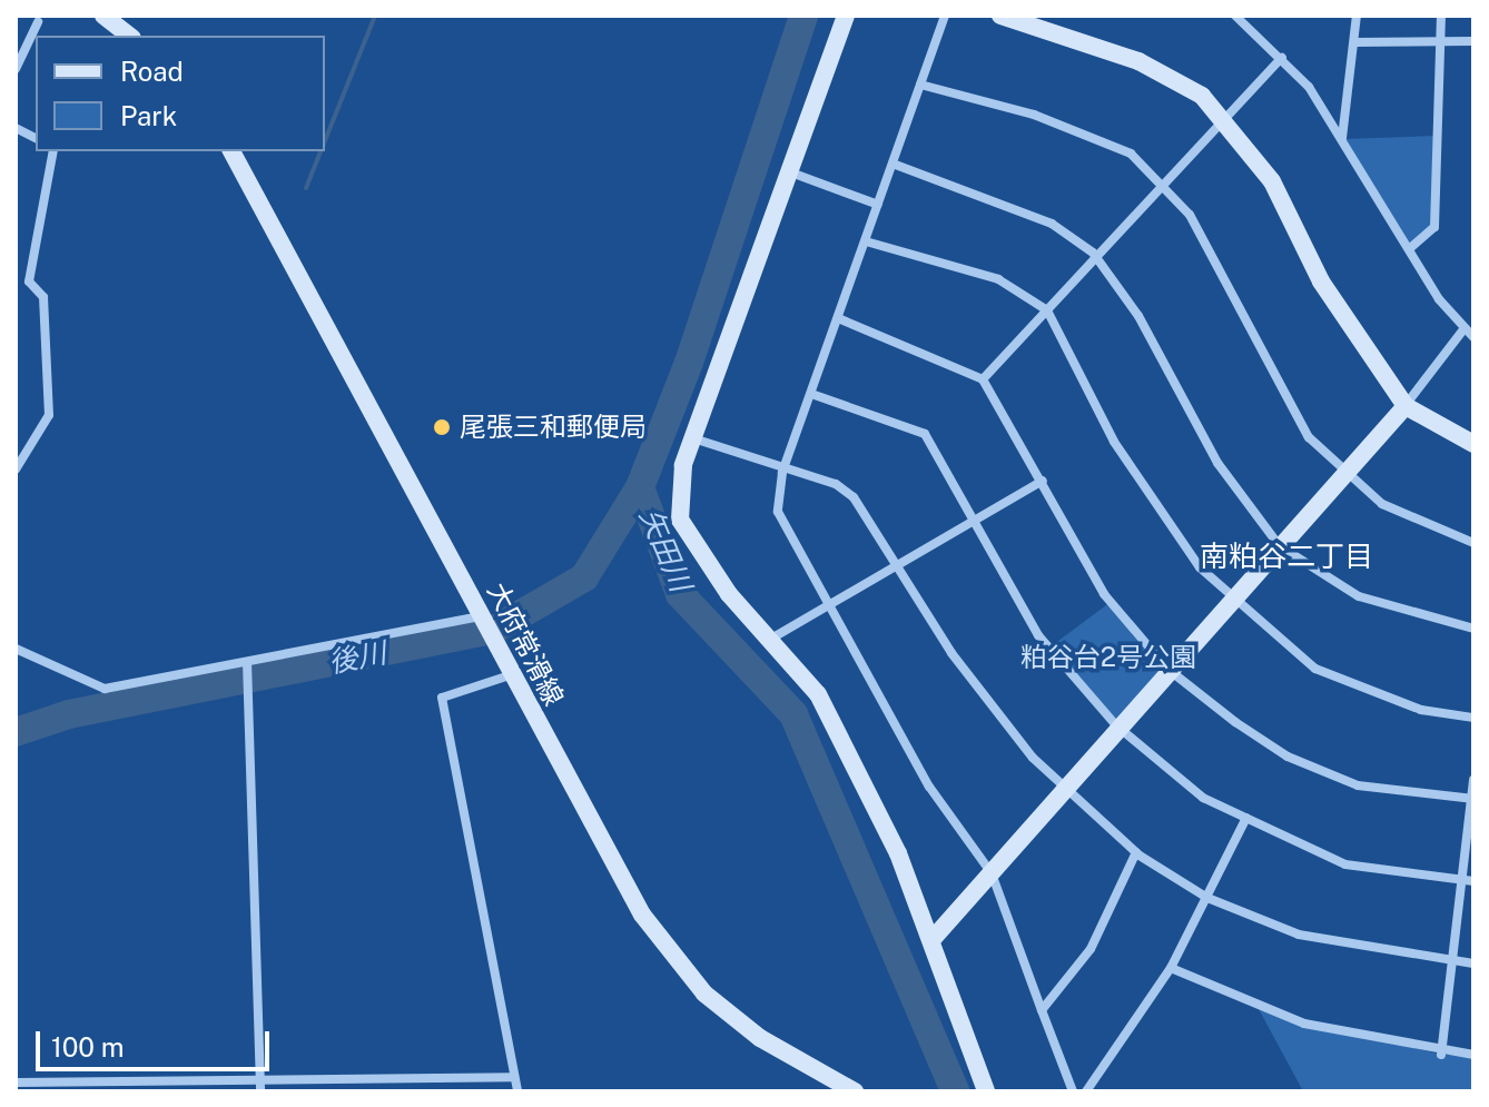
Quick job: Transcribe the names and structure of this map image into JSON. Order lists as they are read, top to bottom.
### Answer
{
  "streets": {
    "street": ["大府常滑線"]
  },
  "districts": ["南粕谷二丁目"],
  "water": ["矢田川", "後川"],
  "parks": ["粕谷台2号公園"],
  "places": ["尾張三和郵便局"],
  "legend": ["Road", "Park"],
  "scale_bar": "100 m"
}
